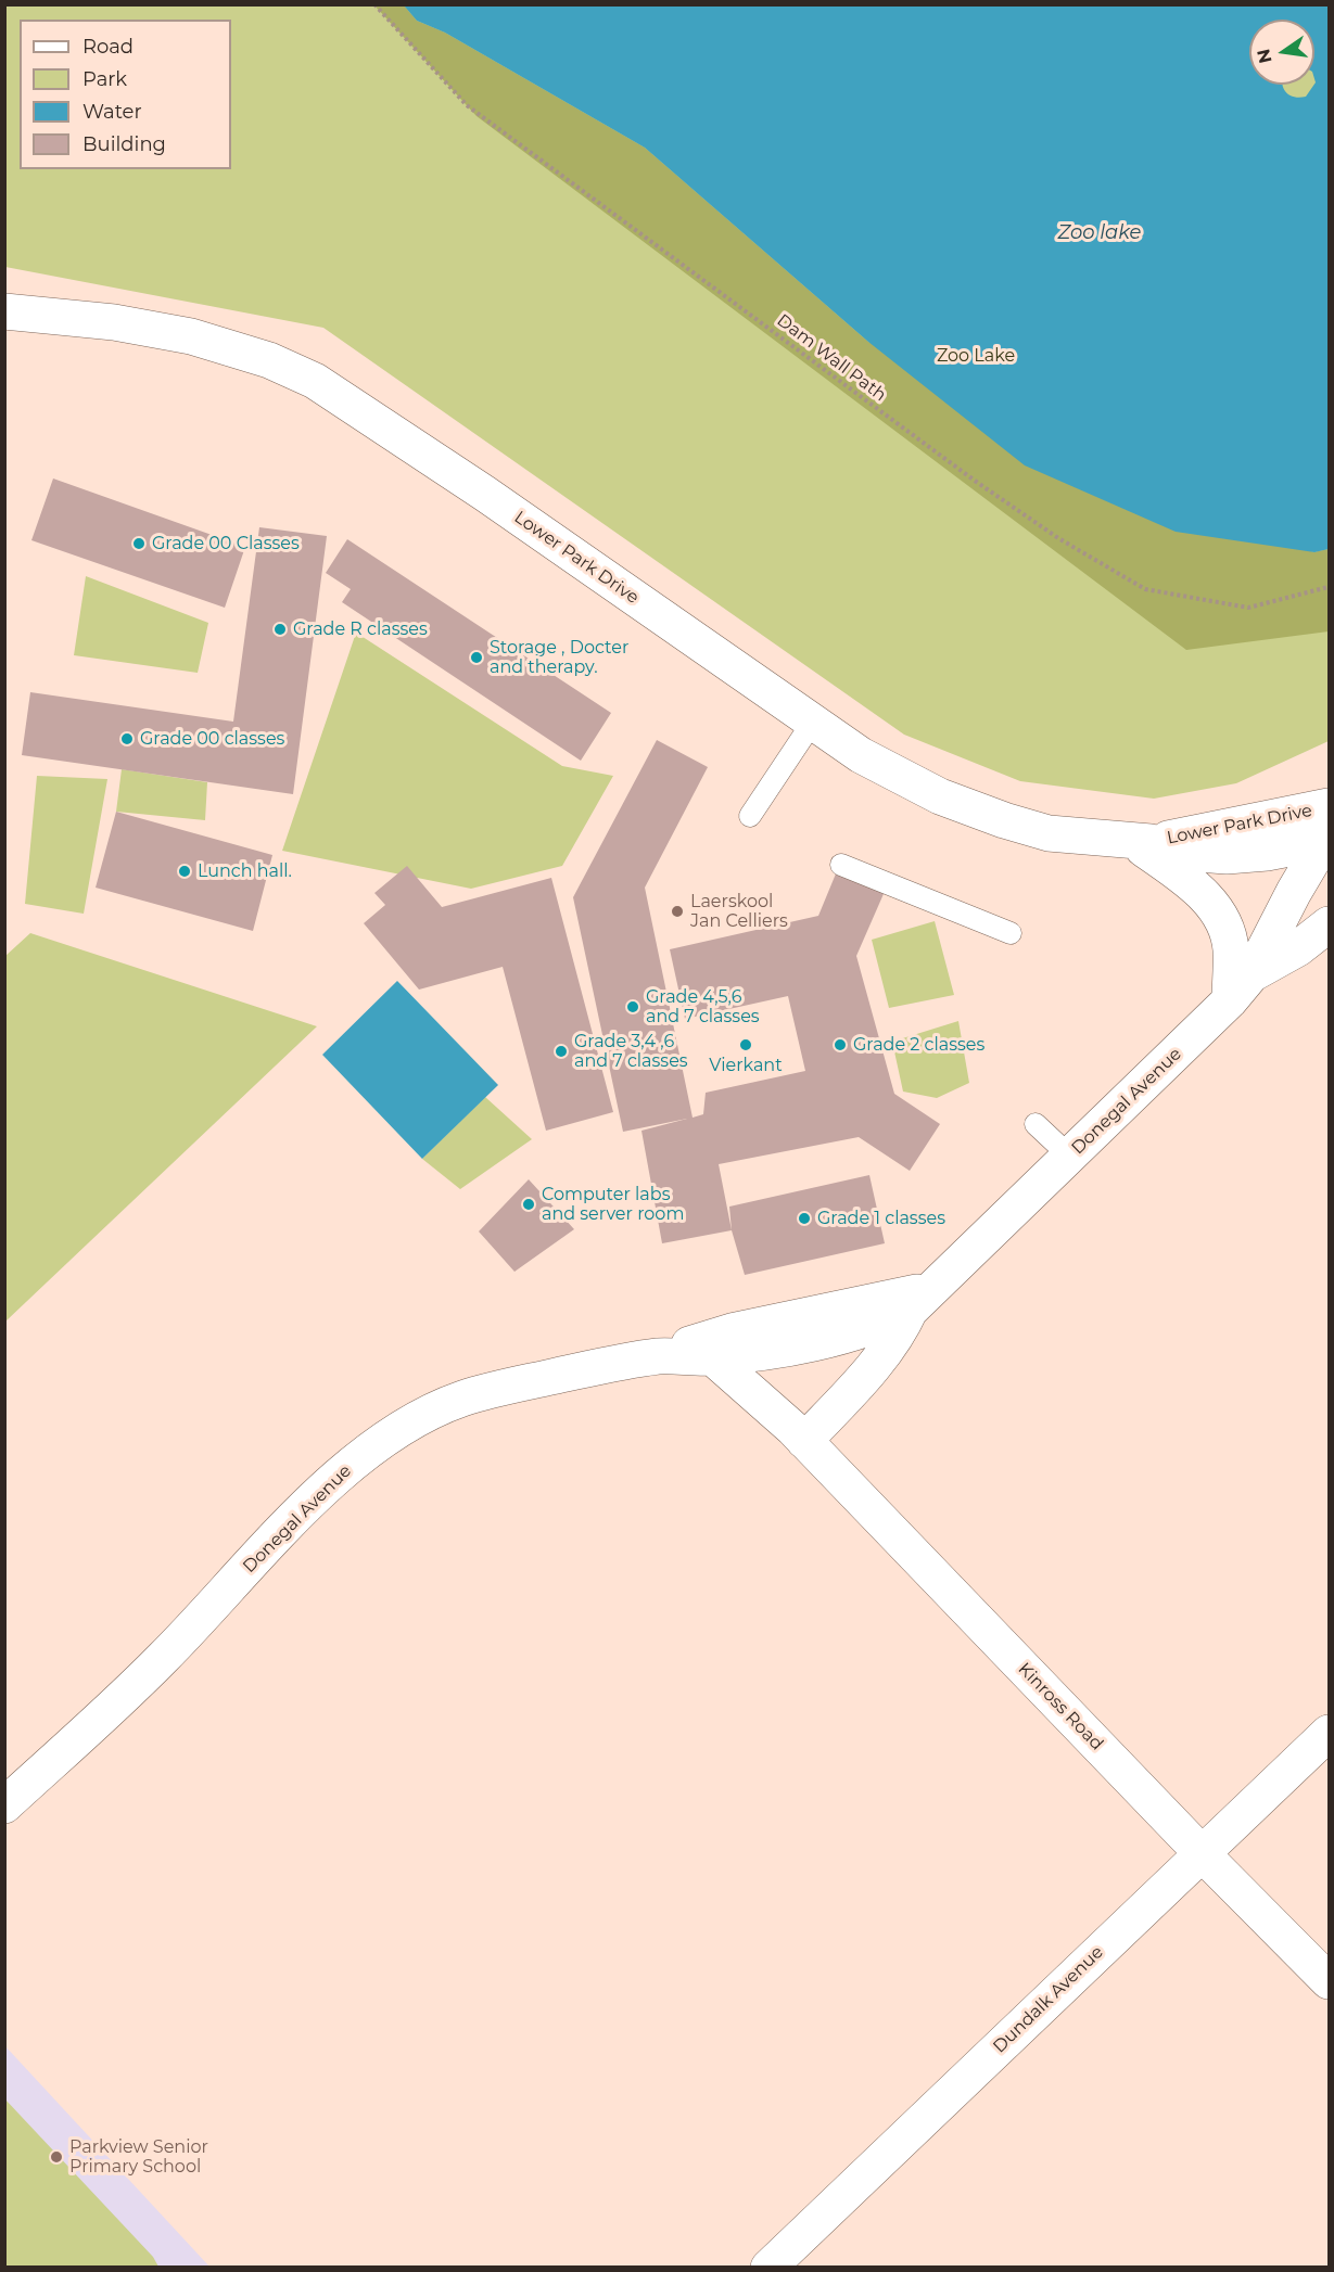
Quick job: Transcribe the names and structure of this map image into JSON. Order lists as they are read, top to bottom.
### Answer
{
  "streets": {
    "street": [
      "Lower Park Drive",
      "Donegal Avenue",
      "Kinross Road",
      "Dundalk Avenue"
    ],
    "path": ["Dam Wall Path"]
  },
  "crossings": [
    ["Lower Park Drive", "Donegal Avenue"],
    ["Donegal Avenue", "Kinross Road"],
    ["Kinross Road", "Dundalk Avenue"]
  ],
  "water": ["Zoo lake"],
  "parks": ["Zoo Lake"],
  "places": [
    "Grade 00 Classes",
    "Grade R classes",
    "Storage , Docter and therapy.",
    "Grade 00 classes",
    "Lunch hall.",
    "Laerskool Jan Celliers",
    "Grade 4,5,6 and 7 classes",
    "Vierkant",
    "Grade 2 classes",
    "Grade 3,4 ,6 and 7 classes",
    "Computer labs and server room",
    "Grade 1 classes",
    "Parkview Senior Primary School"
  ],
  "legend": [
    "Road",
    "Park",
    "Water",
    "Building"
  ],
  "north": "left"
}
